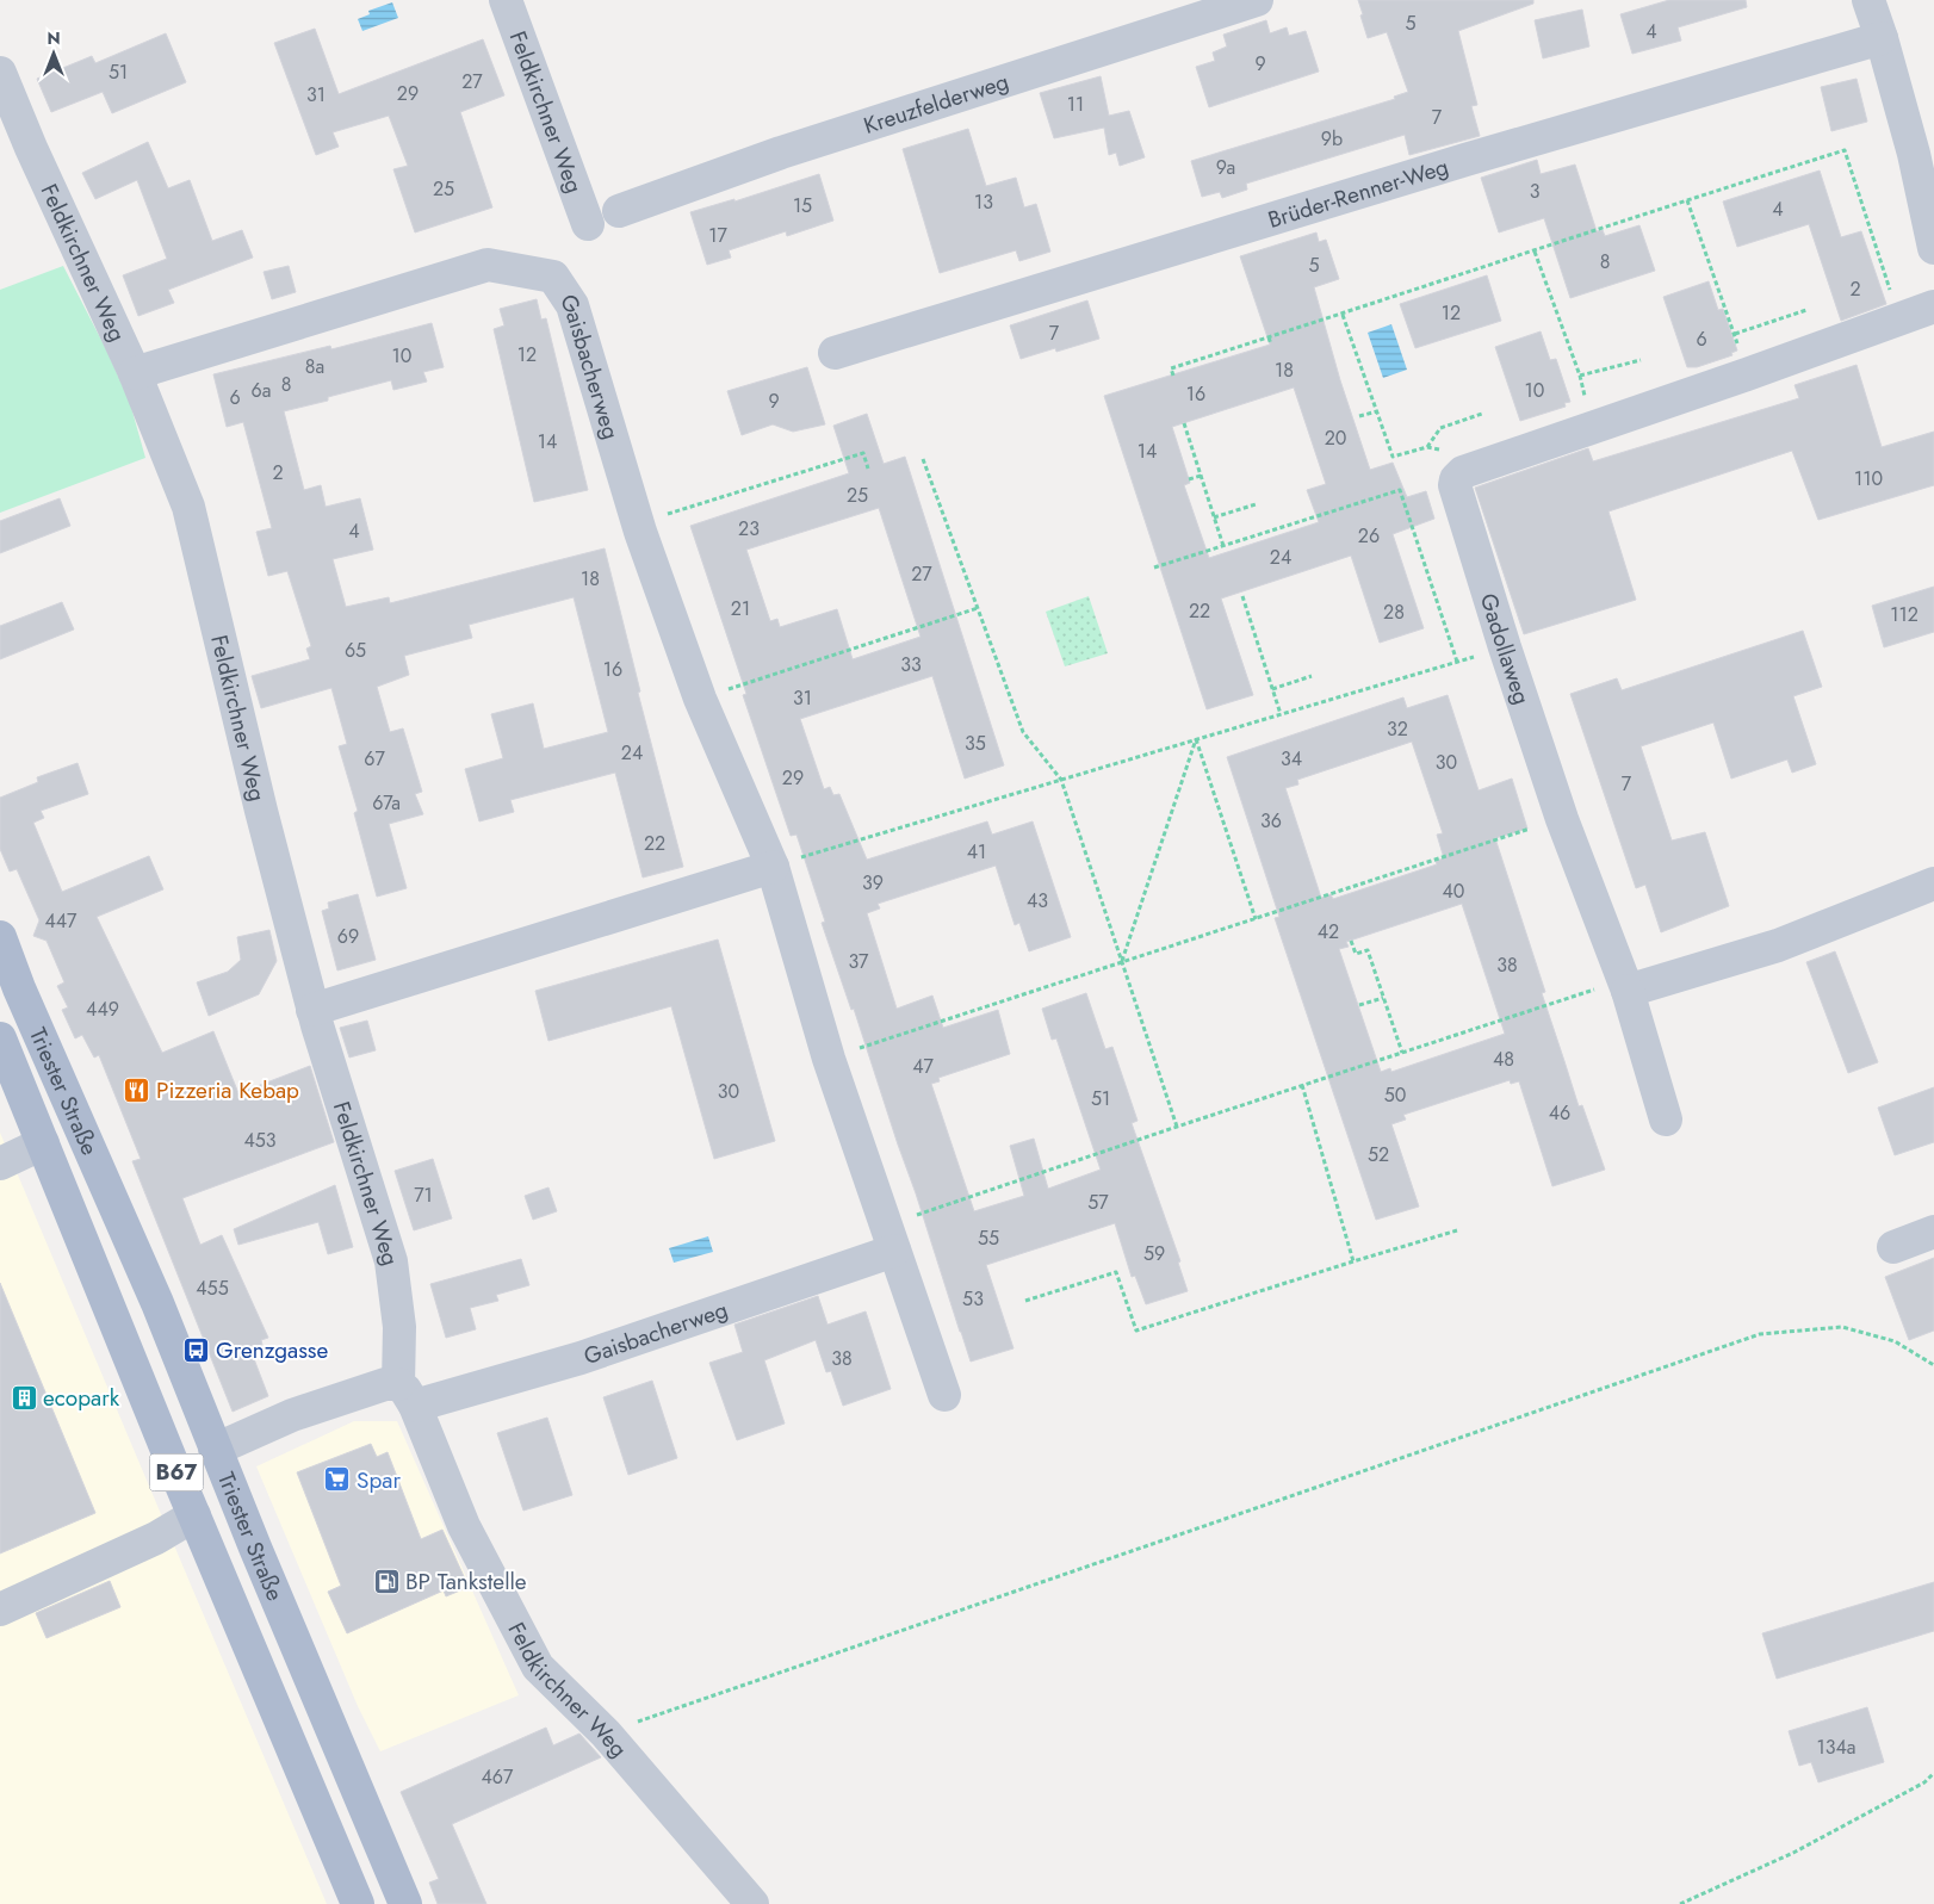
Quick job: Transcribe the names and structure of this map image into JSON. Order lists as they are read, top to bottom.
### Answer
{
  "streets": {
    "main road": ["Triester Straße", "B67"],
    "street": [
      "Kreuzfelderweg",
      "Feldkirchner Weg",
      "Brüder-Renner-Weg",
      "Gaisbacherweg",
      "Gadollaweg"
    ]
  },
  "crossings": [
    ["Feldkirchner Weg", "Gaisbacherweg"]
  ],
  "places": {
    "restaurant": ["Pizzeria Kebap"],
    "bus stop": ["Grenzgasse"],
    "building": ["ecopark"],
    "supermarket": ["Spar"],
    "fuel station": ["BP Tankstelle"]
  },
  "house_numbers": [
    "5",
    "4",
    "9",
    "51",
    "27",
    "29",
    "31",
    "11",
    "7",
    "9b",
    "9a",
    "25",
    "3",
    "13",
    "15",
    "4",
    "17",
    "8",
    "5",
    "2",
    "12",
    "7",
    "6",
    "12",
    "10",
    "8a",
    "18",
    "8",
    "6a",
    "10",
    "16",
    "6",
    "9",
    "20",
    "14",
    "14",
    "2",
    "110",
    "25",
    "23",
    "4",
    "26",
    "24",
    "27",
    "18",
    "21",
    "22",
    "28",
    "112",
    "65",
    "33",
    "16",
    "31",
    "32",
    "35",
    "24",
    "67",
    "34",
    "30",
    "29",
    "7",
    "67a",
    "36",
    "22",
    "41",
    "39",
    "40",
    "43",
    "447",
    "42",
    "69",
    "37",
    "38",
    "449",
    "48",
    "47",
    "30",
    "50",
    "51",
    "46",
    "453",
    "52",
    "71",
    "57",
    "55",
    "59",
    "455",
    "53",
    "38",
    "134a",
    "467"
  ],
  "north": "top"
}
